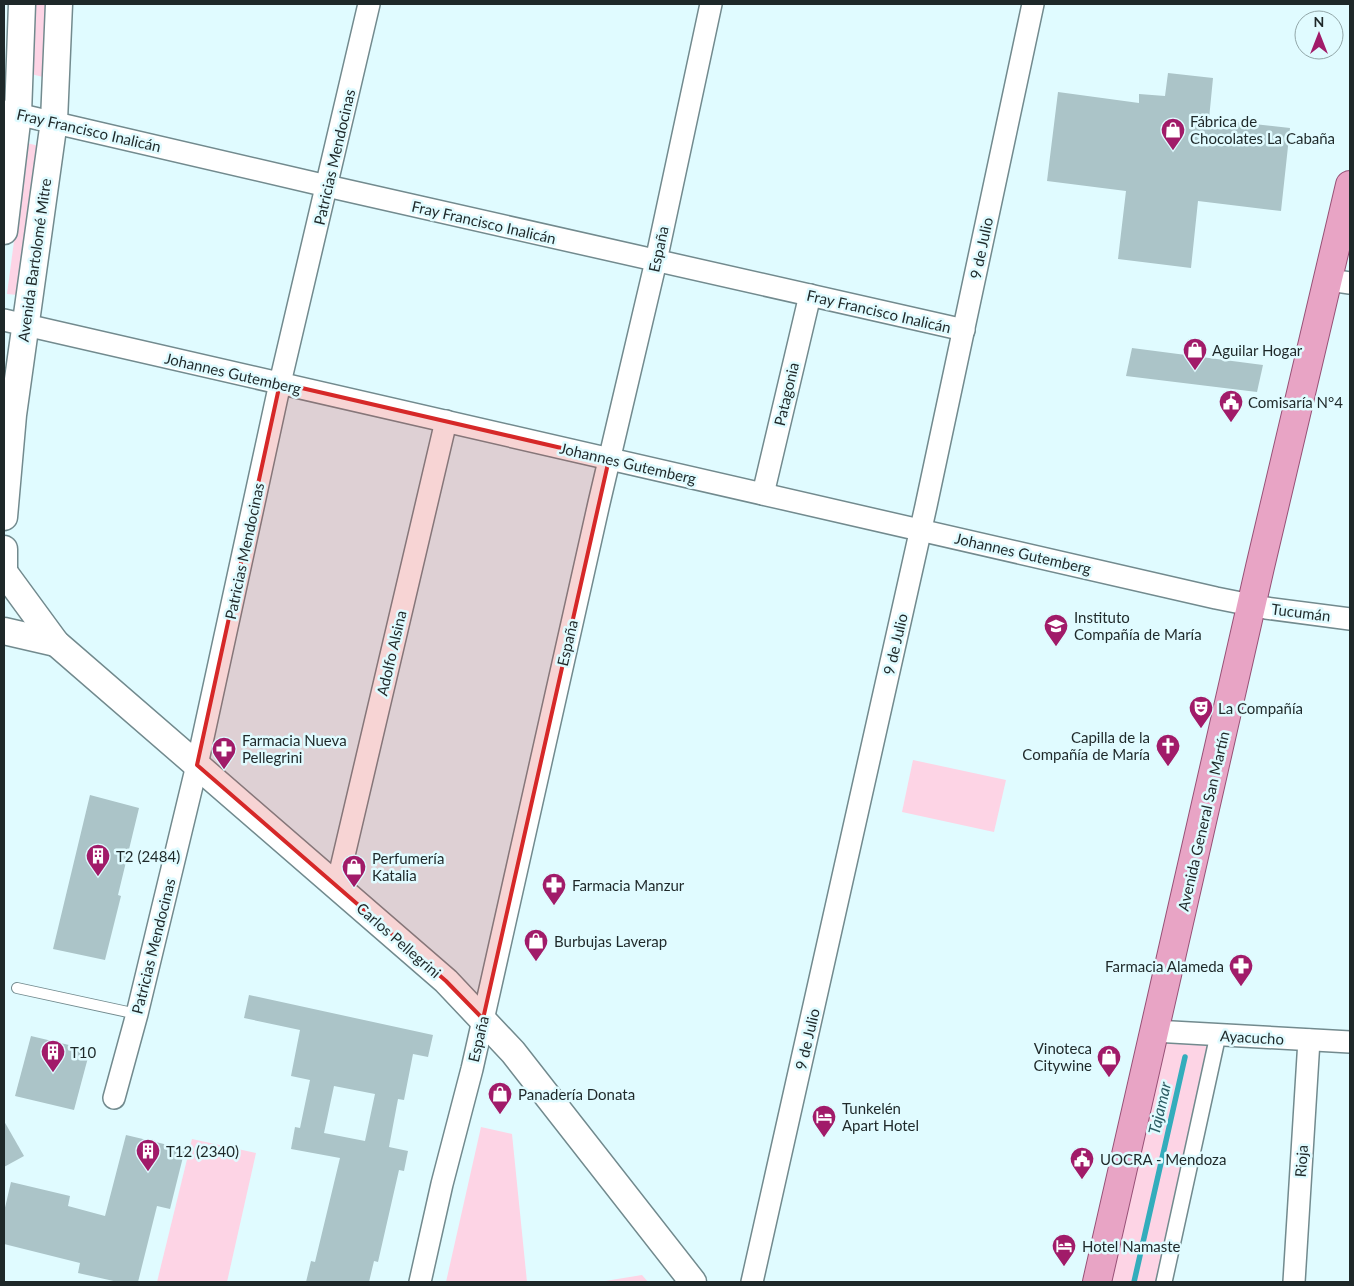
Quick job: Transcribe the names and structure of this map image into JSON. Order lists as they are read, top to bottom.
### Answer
{
  "streets": {
    "main road": ["Avenida General San Martín"],
    "street": [
      "Fray Francisco Inalicán",
      "Patricias Mendocinas",
      "9 de Julio",
      "España",
      "Avenida Bartolomé Mitre",
      "Johannes Gutemberg",
      "Patagonia",
      "Tucumán",
      "Adolfo Alsina",
      "Carlos Pellegrini",
      "Ayacucho",
      "Rioja"
    ]
  },
  "crossings": [
    ["Fray Francisco Inalicán", "Patricias Mendocinas"],
    ["Fray Francisco Inalicán", "9 de Julio"],
    ["Fray Francisco Inalicán", "España"],
    ["Fray Francisco Inalicán", "Avenida Bartolomé Mitre"],
    ["Fray Francisco Inalicán", "Patagonia"],
    ["Patricias Mendocinas", "Johannes Gutemberg"],
    ["Patricias Mendocinas", "Carlos Pellegrini"],
    ["9 de Julio", "Johannes Gutemberg"],
    ["España", "Johannes Gutemberg"],
    ["España", "Carlos Pellegrini"],
    ["Avenida Bartolomé Mitre", "Johannes Gutemberg"],
    ["Johannes Gutemberg", "Patagonia"],
    ["Johannes Gutemberg", "Tucumán"],
    ["Johannes Gutemberg", "Adolfo Alsina"],
    ["Johannes Gutemberg", "Avenida General San Martín"],
    ["Tucumán", "Avenida General San Martín"],
    ["Adolfo Alsina", "Carlos Pellegrini"],
    ["Avenida General San Martín", "Ayacucho"],
    ["Ayacucho", "Rioja"]
  ],
  "water": ["Tajamar"],
  "places": {
    "shop": [
      "Fábrica de Chocolates La Cabaña",
      "Aguilar Hogar",
      "Perfumería Katalia",
      "Burbujas Laverap",
      "Vinoteca Citywine",
      "Panadería Donata"
    ],
    "public building": ["Comisaría N°4", "UOCRA - Mendoza"],
    "school or university": ["Instituto Compañía de María"],
    "theatre": ["La Compañía"],
    "church": ["Capilla de la Compañía de María"],
    "pharmacy": ["Farmacia Nueva Pellegrini", "Farmacia Manzur", "Farmacia Alameda"],
    "building": ["T2 (2484)", "T10", "T12 (2340)"],
    "hotel": ["Tunkelén Apart Hotel", "Hotel Namaste"]
  },
  "north": "top"
}
